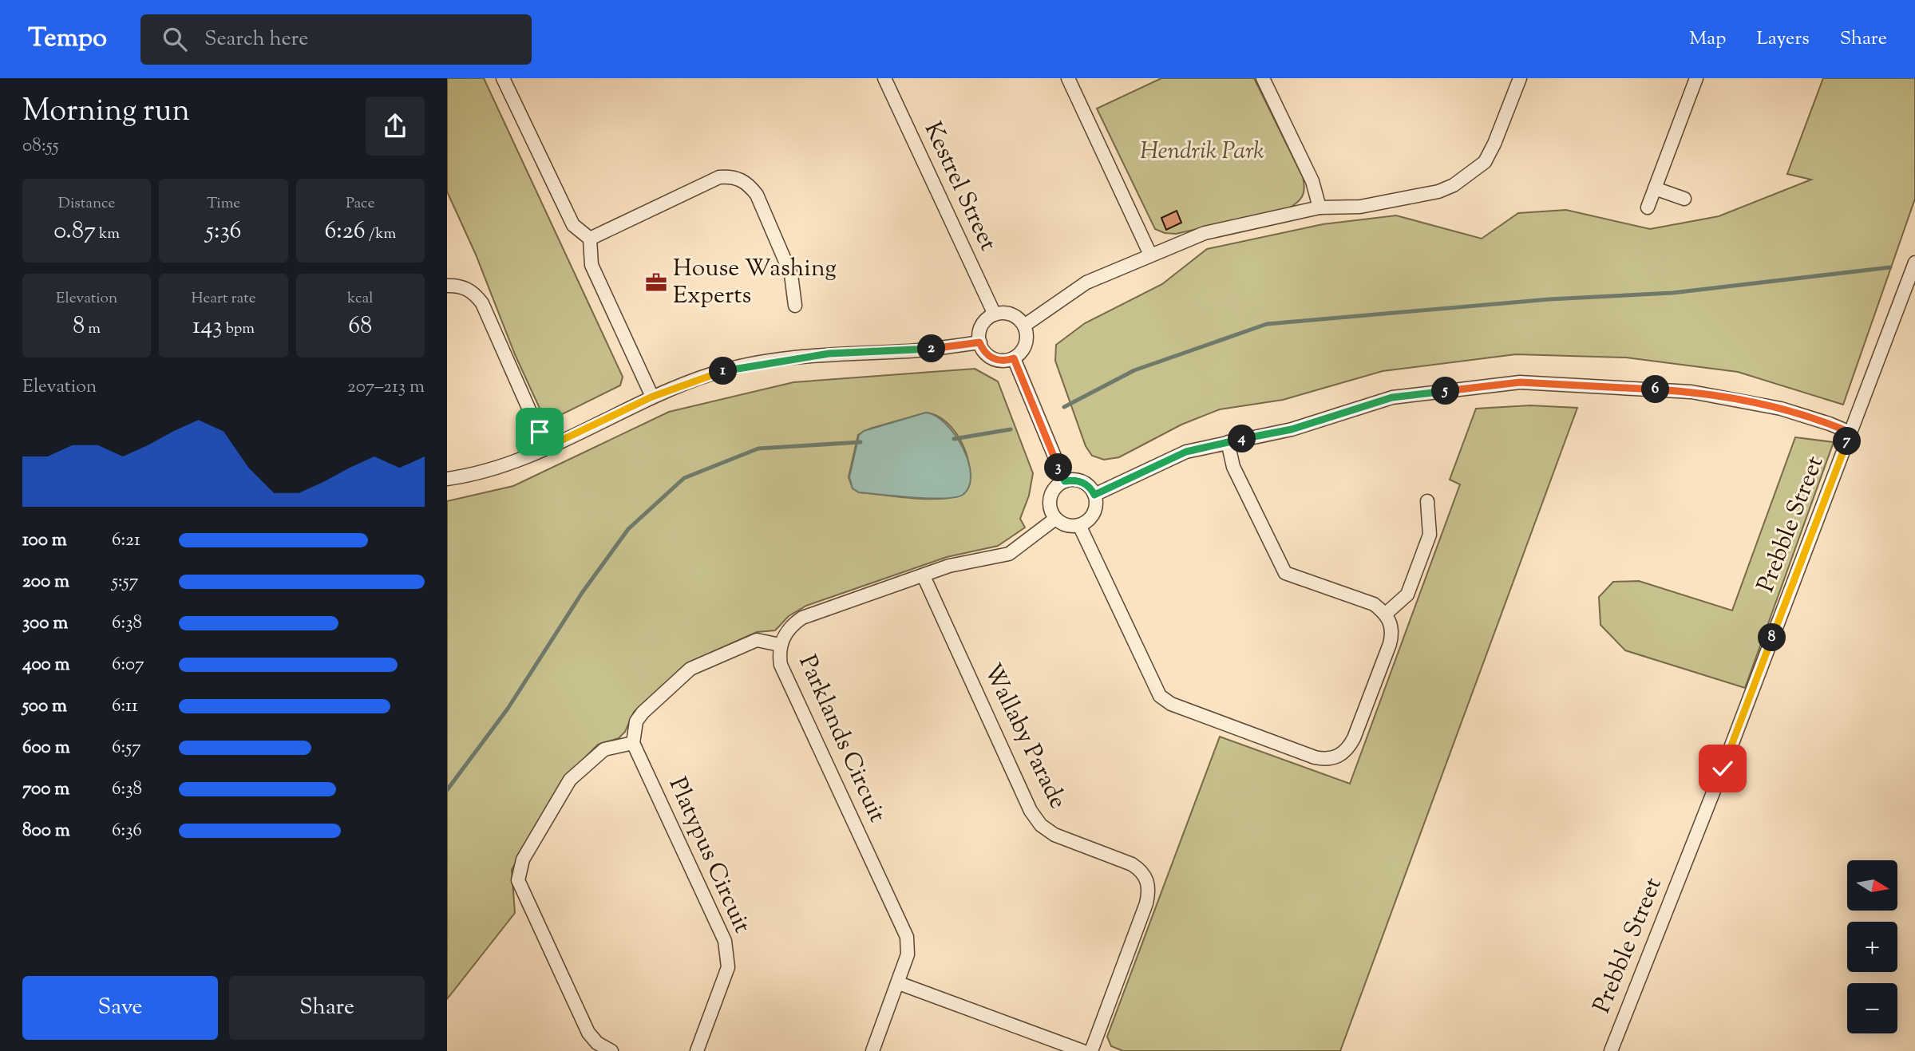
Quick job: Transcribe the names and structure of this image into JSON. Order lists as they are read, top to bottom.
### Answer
{
  "streets": {
    "street": [
      "Kestrel Street",
      "Prebble Street",
      "Wallaby Parade",
      "Parklands Circuit",
      "Platypus Circuit"
    ]
  },
  "crossings": [
    ["Wallaby Parade", "Parklands Circuit"]
  ],
  "parks": ["Hendrik Park"],
  "places": {
    "office": ["House Washing Experts"]
  },
  "north": "right",
  "page": {
    "header": "Tempo",
    "search": "Search here",
    "nav": ["Map", "Layers", "Share"],
    "heading": ["Morning run", "08:55"],
    "stats": [
      ["Distance", "0.87 km"],
      ["Time", "5:36"],
      ["Pace", "6:26 /km"],
      ["Elevation", "8 m"],
      ["Heart rate", "143 bpm"],
      ["kcal", "68"]
    ],
    "pins": [
      "2",
      "1",
      "6",
      "5",
      "4",
      "7",
      "3",
      "8"
    ],
    "chart": ["Elevation", "207–213 m"],
    "list": [
      {
        "name": "100 m",
        "note": "6:21"
      },
      {
        "name": "200 m",
        "note": "5:57"
      },
      {
        "name": "300 m",
        "note": "6:38"
      },
      {
        "name": "400 m",
        "note": "6:07"
      },
      {
        "name": "500 m",
        "note": "6:11"
      },
      {
        "name": "600 m",
        "note": "6:57"
      },
      {
        "name": "700 m",
        "note": "6:38"
      },
      {
        "name": "800 m",
        "note": "6:36"
      }
    ],
    "map_buttons": ["+", "−"],
    "buttons": ["Save", "Share"]
  }
}
